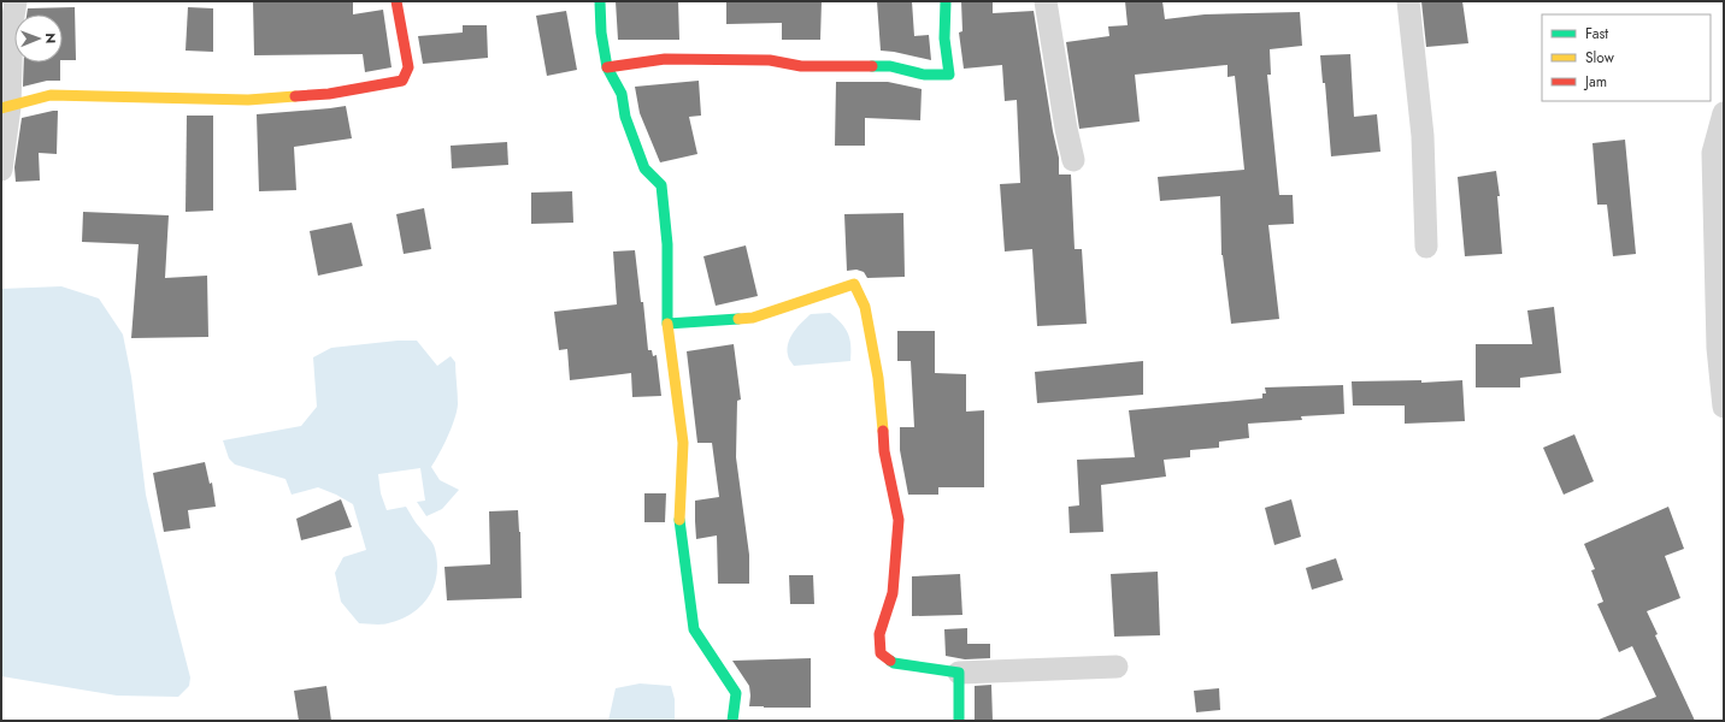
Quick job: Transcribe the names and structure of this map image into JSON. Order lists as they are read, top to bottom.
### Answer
{
  "legend": ["Fast", "Slow", "Jam"],
  "north": "right"
}
